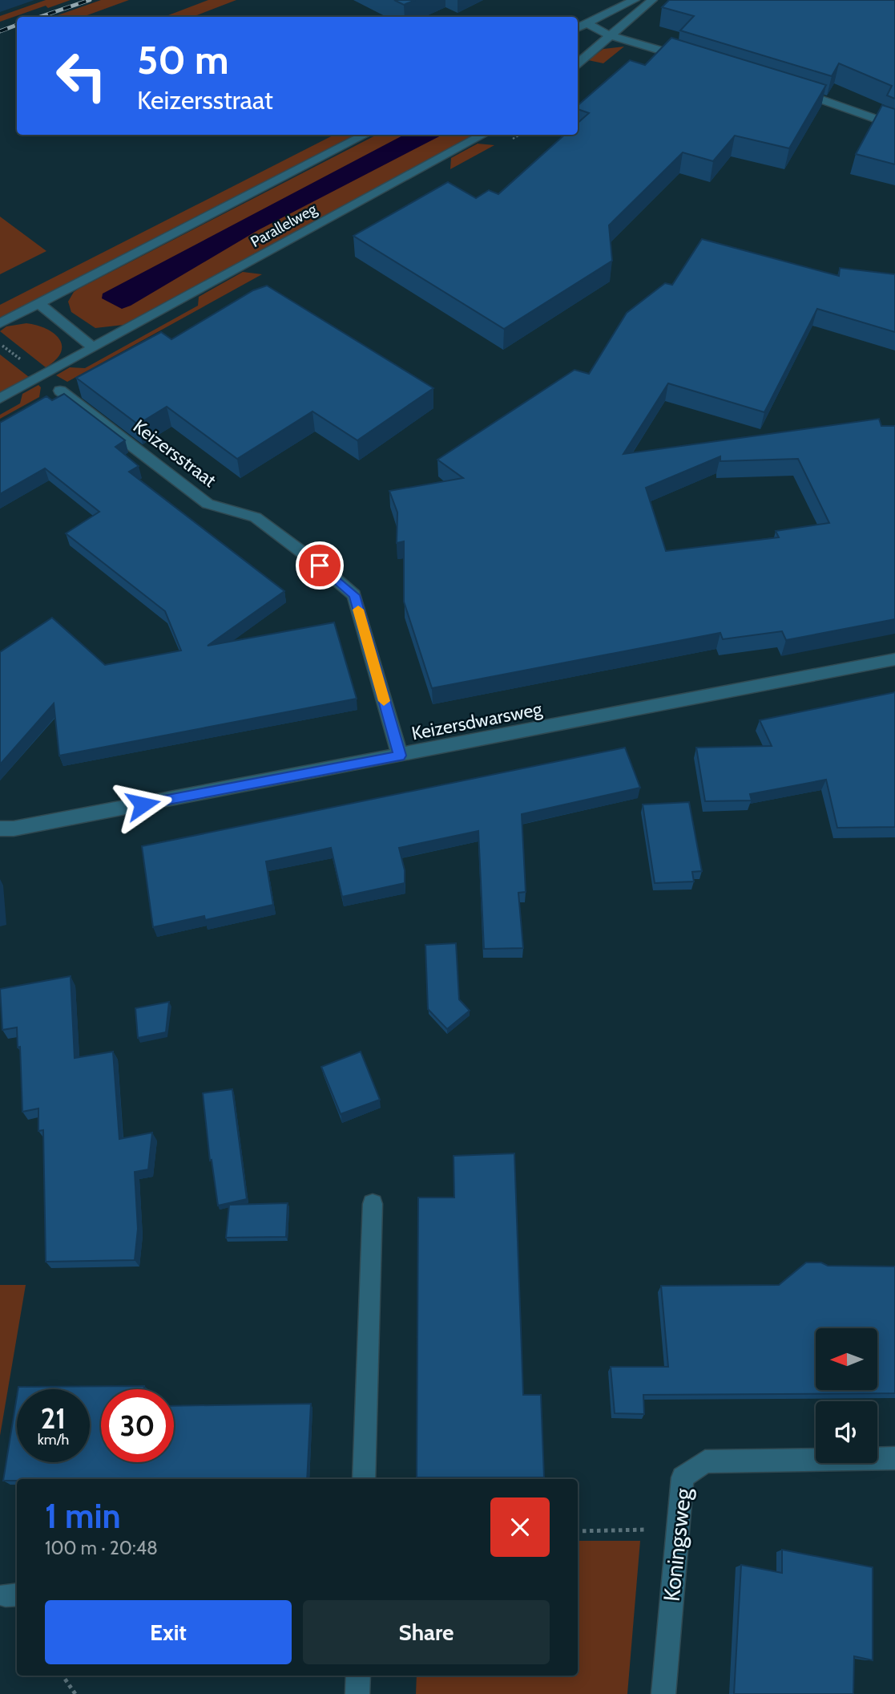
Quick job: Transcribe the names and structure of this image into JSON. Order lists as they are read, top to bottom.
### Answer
{
  "streets": {
    "street": [
      "Parallelweg",
      "Keizersstraat",
      "Keizersdwarsweg",
      "Koningsweg"
    ]
  },
  "crossings": [
    ["Keizersstraat", "Keizersdwarsweg"]
  ],
  "north": "left",
  "page": {
    "turn": ["50 m", "Keizersstraat"],
    "speed": "21 km/h",
    "limit": "30",
    "heading": ["1 min", "100 m · 20:48"],
    "buttons": ["Exit", "Share"]
  }
}
